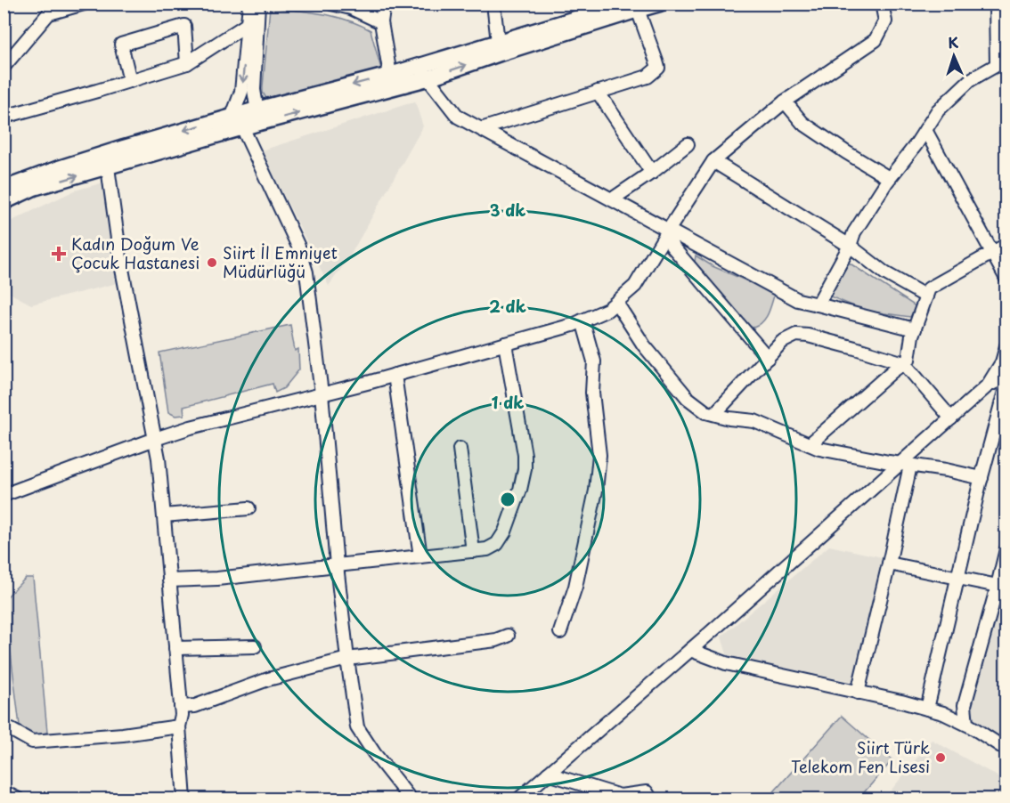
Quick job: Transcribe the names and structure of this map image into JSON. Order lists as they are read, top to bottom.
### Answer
{
  "places": {
    "health": ["Kadın Doğum Ve Çocuk Hastanesi"],
    "other": ["Siirt İl Emniyet Müdürlüğü", "Siirt Türk Telekom Fen Lisesi"]
  },
  "north": "top",
  "rings": ["3 dk", "2 dk", "1 dk"]
}
